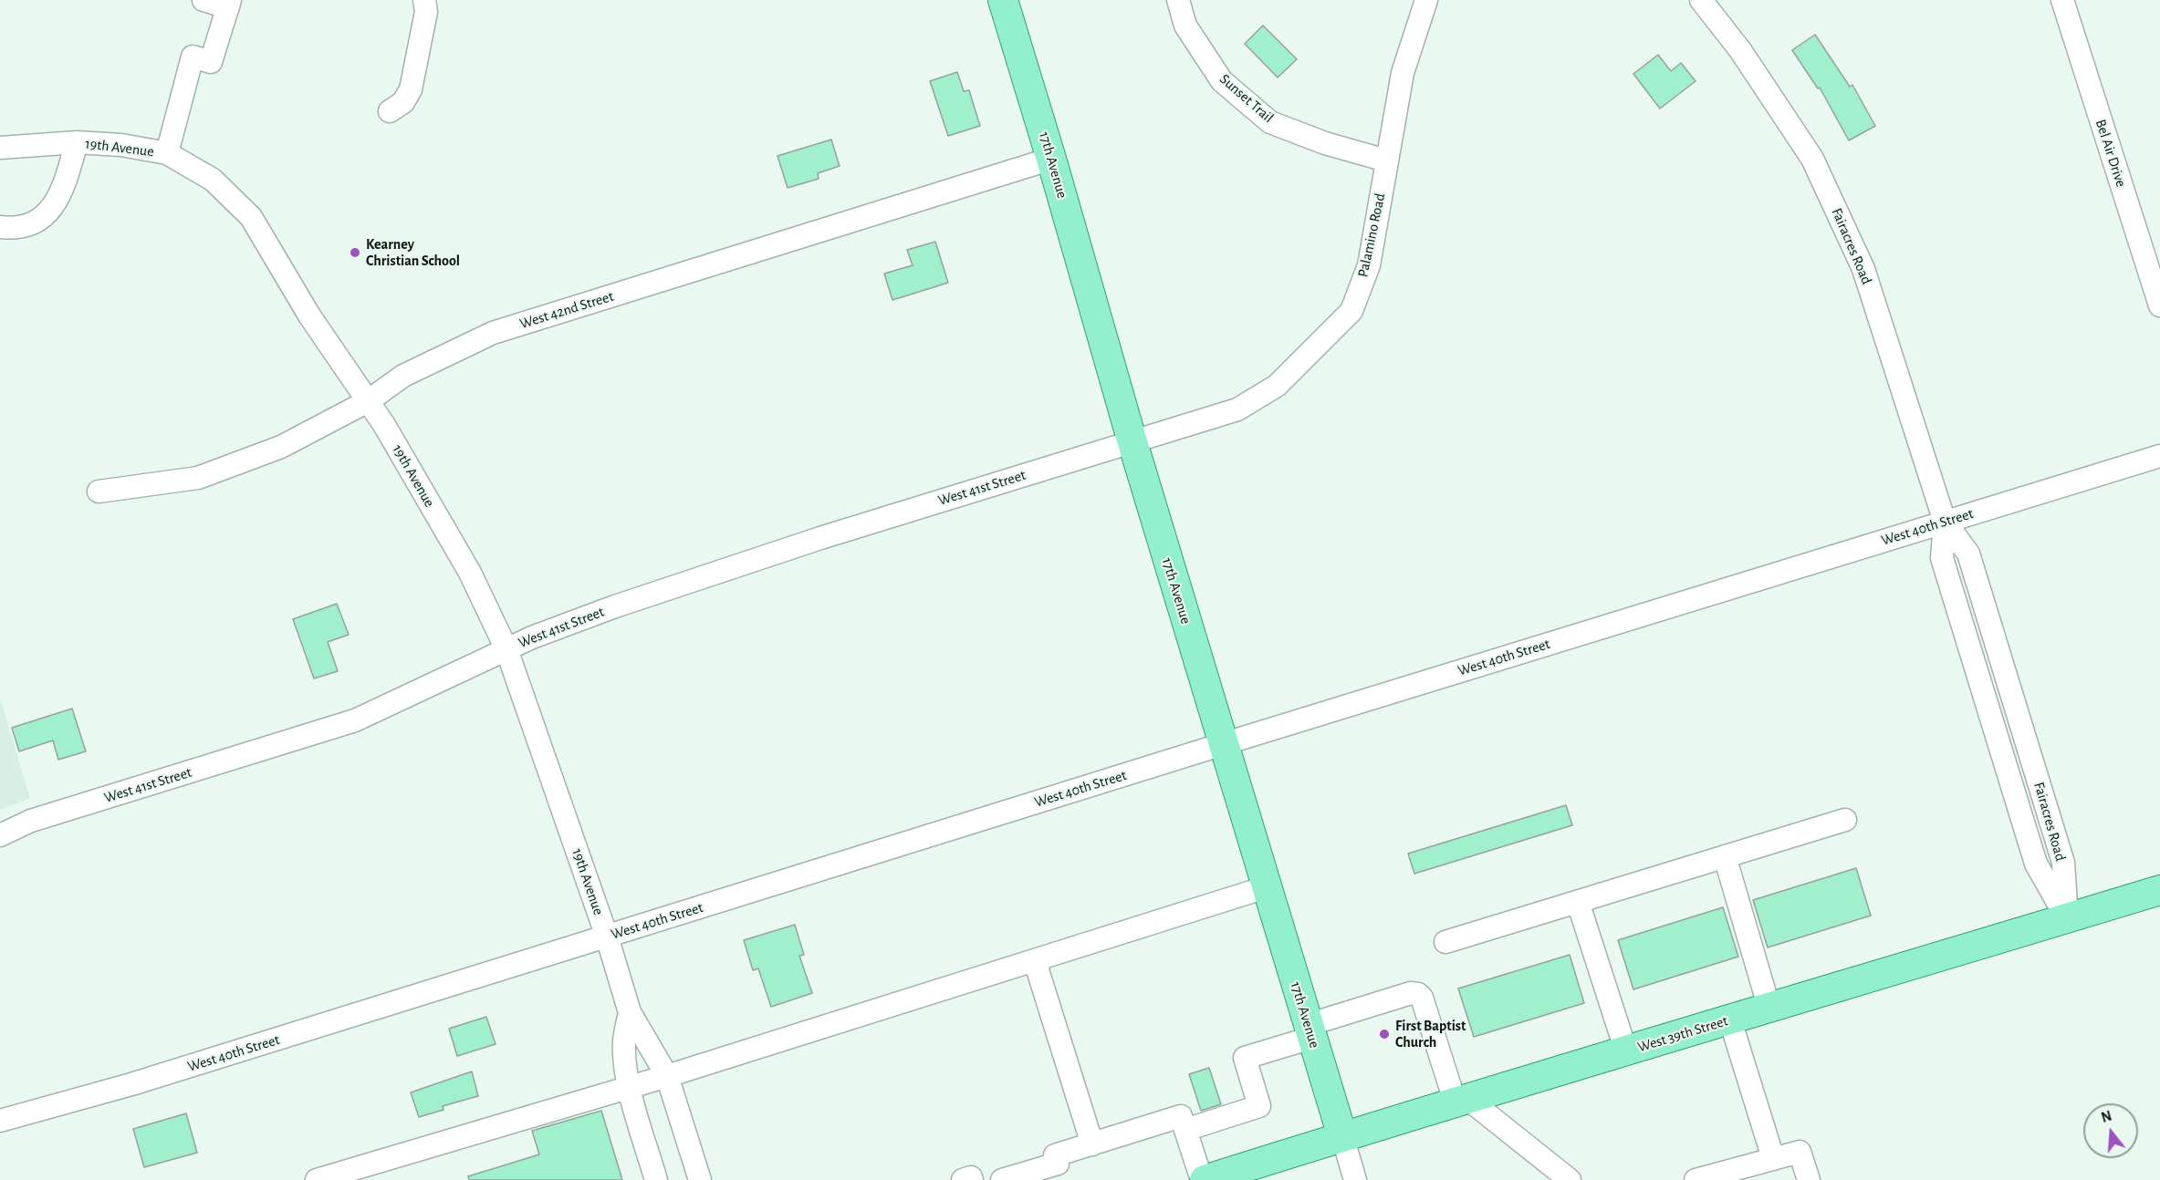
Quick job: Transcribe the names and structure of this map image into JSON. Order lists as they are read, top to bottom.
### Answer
{
  "streets": {
    "main road": ["17th Avenue", "West 39th Street"],
    "street": [
      "Sunset Trail",
      "19th Avenue",
      "Bel Air Drive",
      "Palamino Road",
      "Fairacres Road",
      "West 42nd Street",
      "West 41st Street",
      "West 40th Street"
    ]
  },
  "crossings": [
    ["Sunset Trail", "Palamino Road"],
    ["19th Avenue", "West 42nd Street"],
    ["19th Avenue", "West 41st Street"],
    ["19th Avenue", "West 40th Street"],
    ["17th Avenue", "Palamino Road"],
    ["17th Avenue", "West 42nd Street"],
    ["17th Avenue", "West 41st Street"],
    ["17th Avenue", "West 40th Street"],
    ["17th Avenue", "West 39th Street"],
    ["Palamino Road", "West 41st Street"],
    ["Fairacres Road", "West 40th Street"],
    ["Fairacres Road", "West 39th Street"]
  ],
  "places": ["Kearney Christian School", "First Baptist Church"],
  "north": "top"
}
